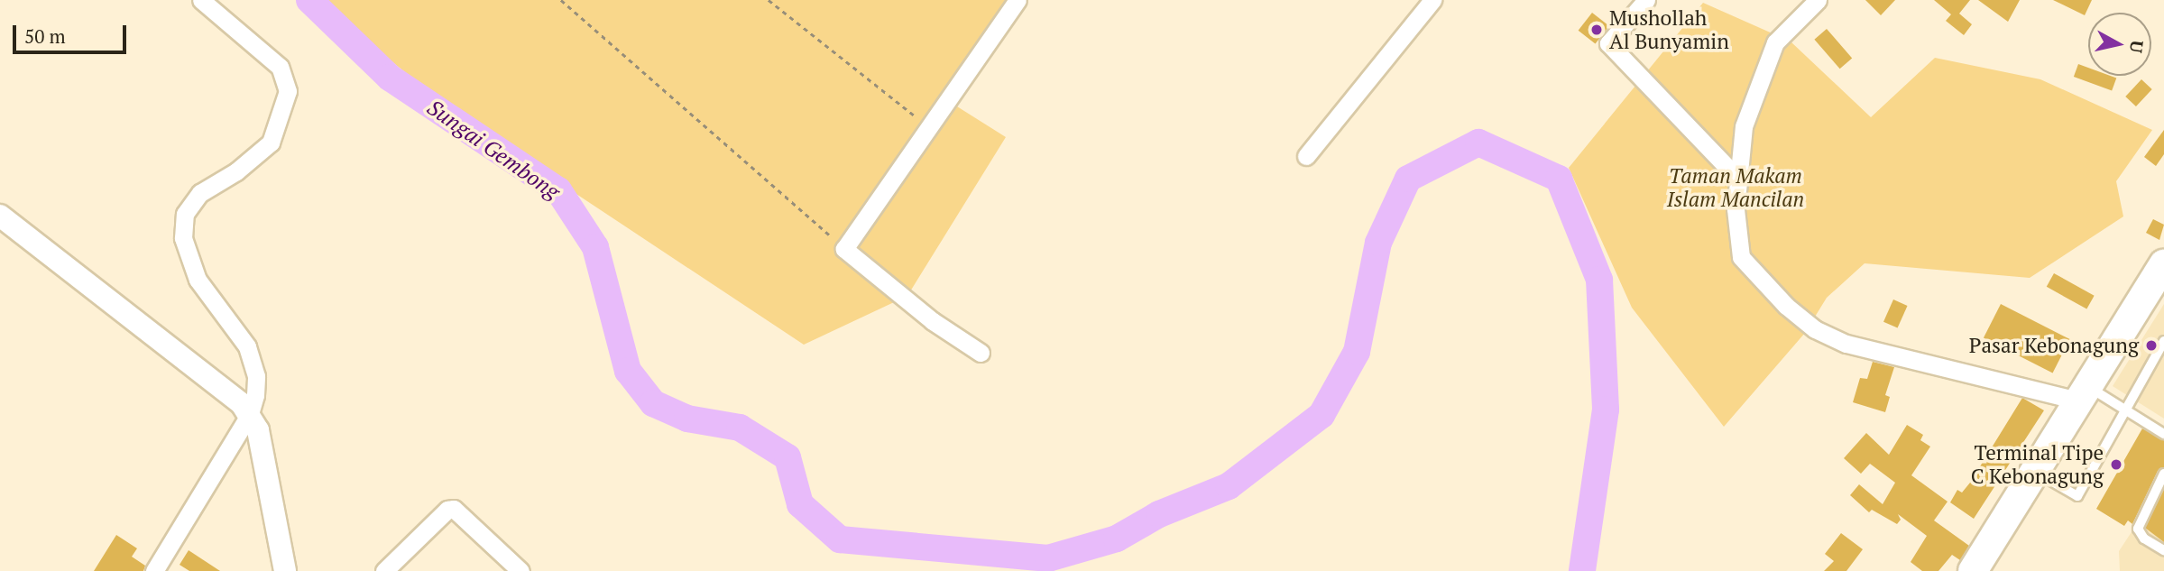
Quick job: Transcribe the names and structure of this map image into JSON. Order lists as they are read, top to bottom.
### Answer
{
  "water": ["Sungai Gembong"],
  "parks": ["Taman Makam Islam Mancilan"],
  "places": ["Mushollah Al Bunyamin", "Pasar Kebonagung", "Terminal Tipe C Kebonagung"],
  "scale_bar": "50 m",
  "north": "right"
}
